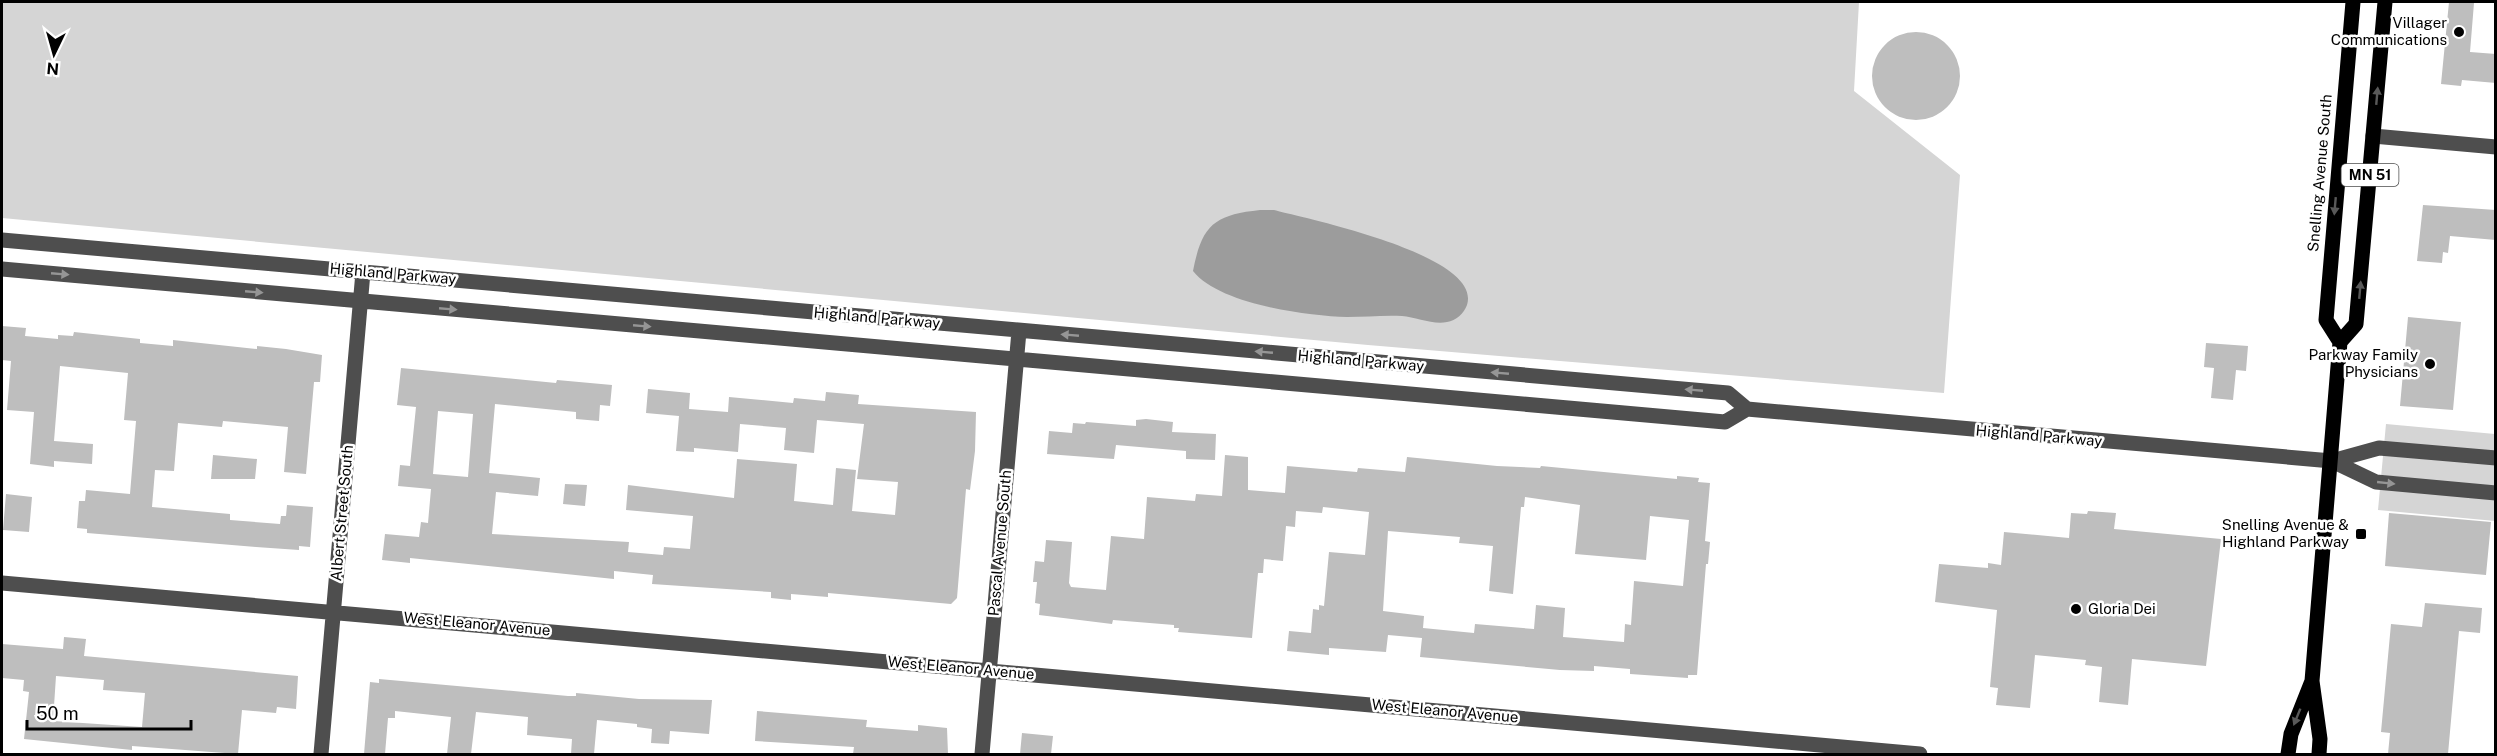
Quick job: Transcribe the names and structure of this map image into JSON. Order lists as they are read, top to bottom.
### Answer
{
  "streets": {
    "main road": ["Snelling Avenue South", "MN 51"],
    "street": [
      "Highland Parkway",
      "Albert Street South",
      "Pascal Avenue South",
      "West Eleanor Avenue"
    ]
  },
  "crossings": [
    ["Snelling Avenue South", "MN 51"],
    ["Highland Parkway", "Albert Street South"],
    ["Highland Parkway", "Pascal Avenue South"],
    ["Albert Street South", "West Eleanor Avenue"],
    ["Pascal Avenue South", "West Eleanor Avenue"]
  ],
  "places": {
    "other": ["Villager Communications", "Parkway Family Physicians", "Gloria Dei"],
    "transit": ["Snelling Avenue & Highland Parkway"]
  },
  "scale_bar": "50 m",
  "north": "bottom"
}
